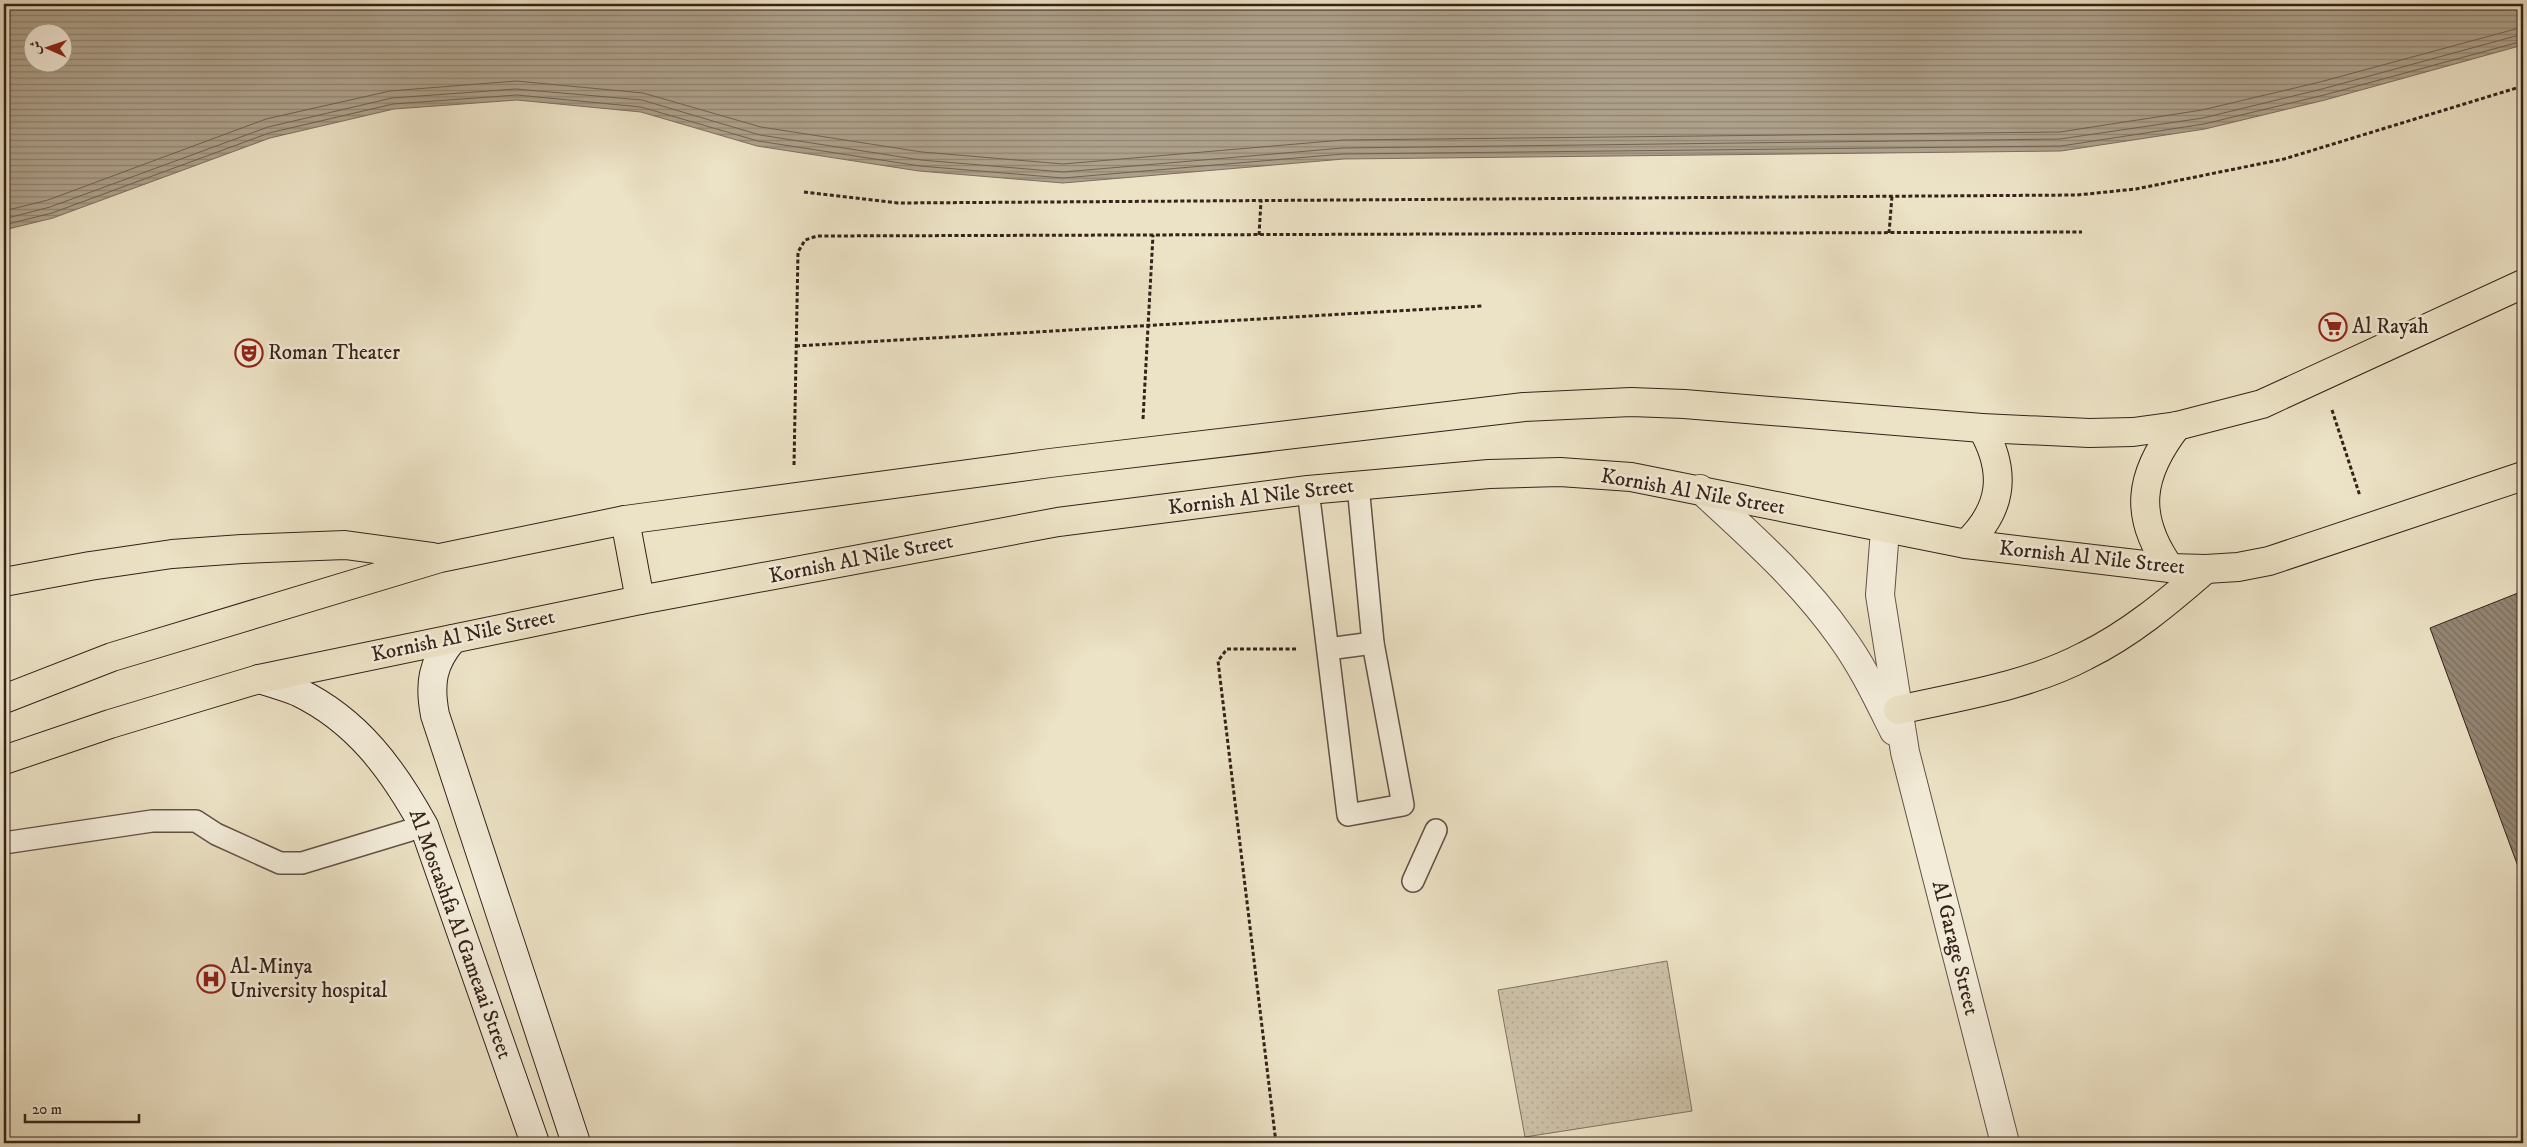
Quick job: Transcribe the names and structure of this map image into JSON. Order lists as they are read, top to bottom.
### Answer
{
  "streets": {
    "main road": ["Kornish Al Nile Street", "Al Mostashfa Al Gameaai Street", "Al Garage Street"]
  },
  "crossings": [
    ["Kornish Al Nile Street", "Al Mostashfa Al Gameaai Street"],
    ["Kornish Al Nile Street", "Al Garage Street"]
  ],
  "places": {
    "supermarket": ["Al Rayah"],
    "theatre": ["Roman Theater"],
    "hospital": ["Al-Minya University hospital"]
  },
  "scale_bar": "20 m",
  "north": "left"
}
